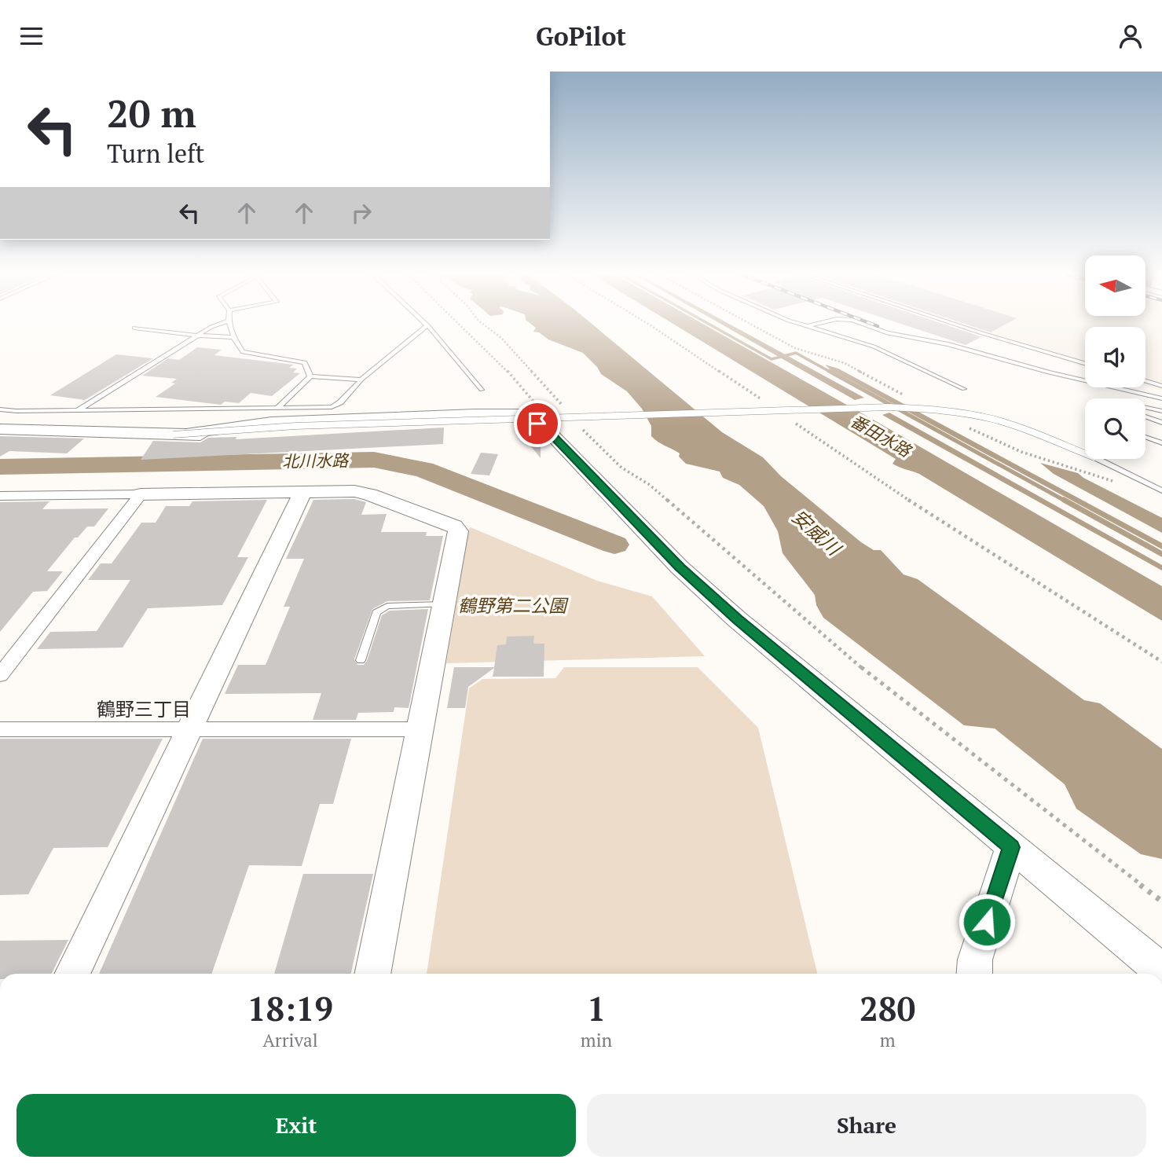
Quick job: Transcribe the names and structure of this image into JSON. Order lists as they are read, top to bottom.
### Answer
{
  "districts": ["鶴野三丁目"],
  "water": ["番田水路", "北川水路", "安威川"],
  "parks": ["鶴野第二公園"],
  "north": "left",
  "page": {
    "header": "GoPilot",
    "turn": ["20 m", "Turn left"],
    "eta": [
      "18:19",
      "Arrival",
      "1",
      "min",
      "280",
      "m"
    ],
    "buttons": ["Exit", "Share"]
  }
}
